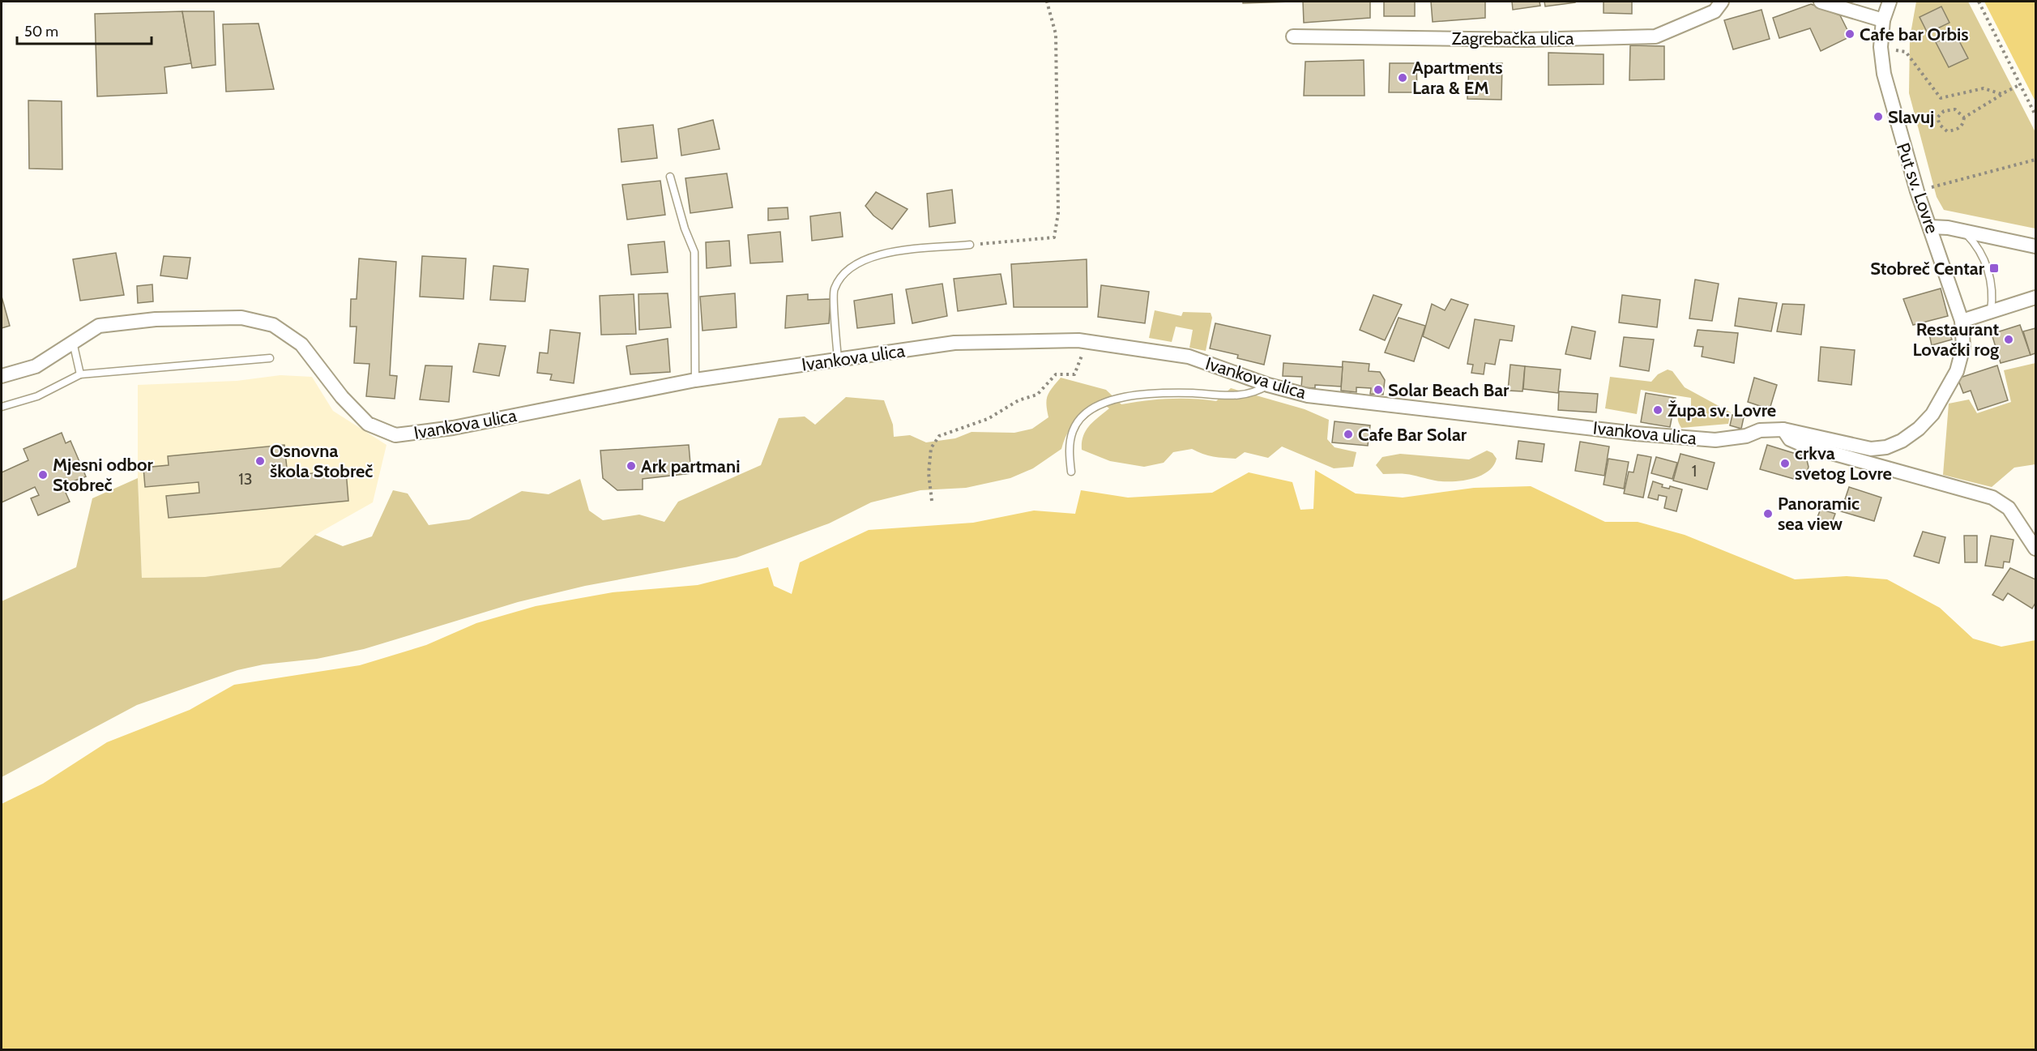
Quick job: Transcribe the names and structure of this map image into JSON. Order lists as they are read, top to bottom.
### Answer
{
  "streets": {
    "street": ["Zagrebačka ulica", "Put sv. Lovre", "Ivankova ulica"]
  },
  "crossings": [
    ["Put sv. Lovre", "Ivankova ulica"]
  ],
  "places": {
    "other": [
      "Cafe bar Orbis",
      "Apartments Lara & EM",
      "Slavuj",
      "Restaurant Lovački rog",
      "Solar Beach Bar",
      "Župa sv. Lovre",
      "Cafe Bar Solar",
      "Osnovna škola Stobreč",
      "crkva svetog Lovre",
      "Ark partmani",
      "Mjesni odbor Stobreč",
      "Panoramic sea view"
    ],
    "transit": ["Stobreč Centar"]
  },
  "house_numbers": ["1", "13"],
  "scale_bar": "50 m"
}
